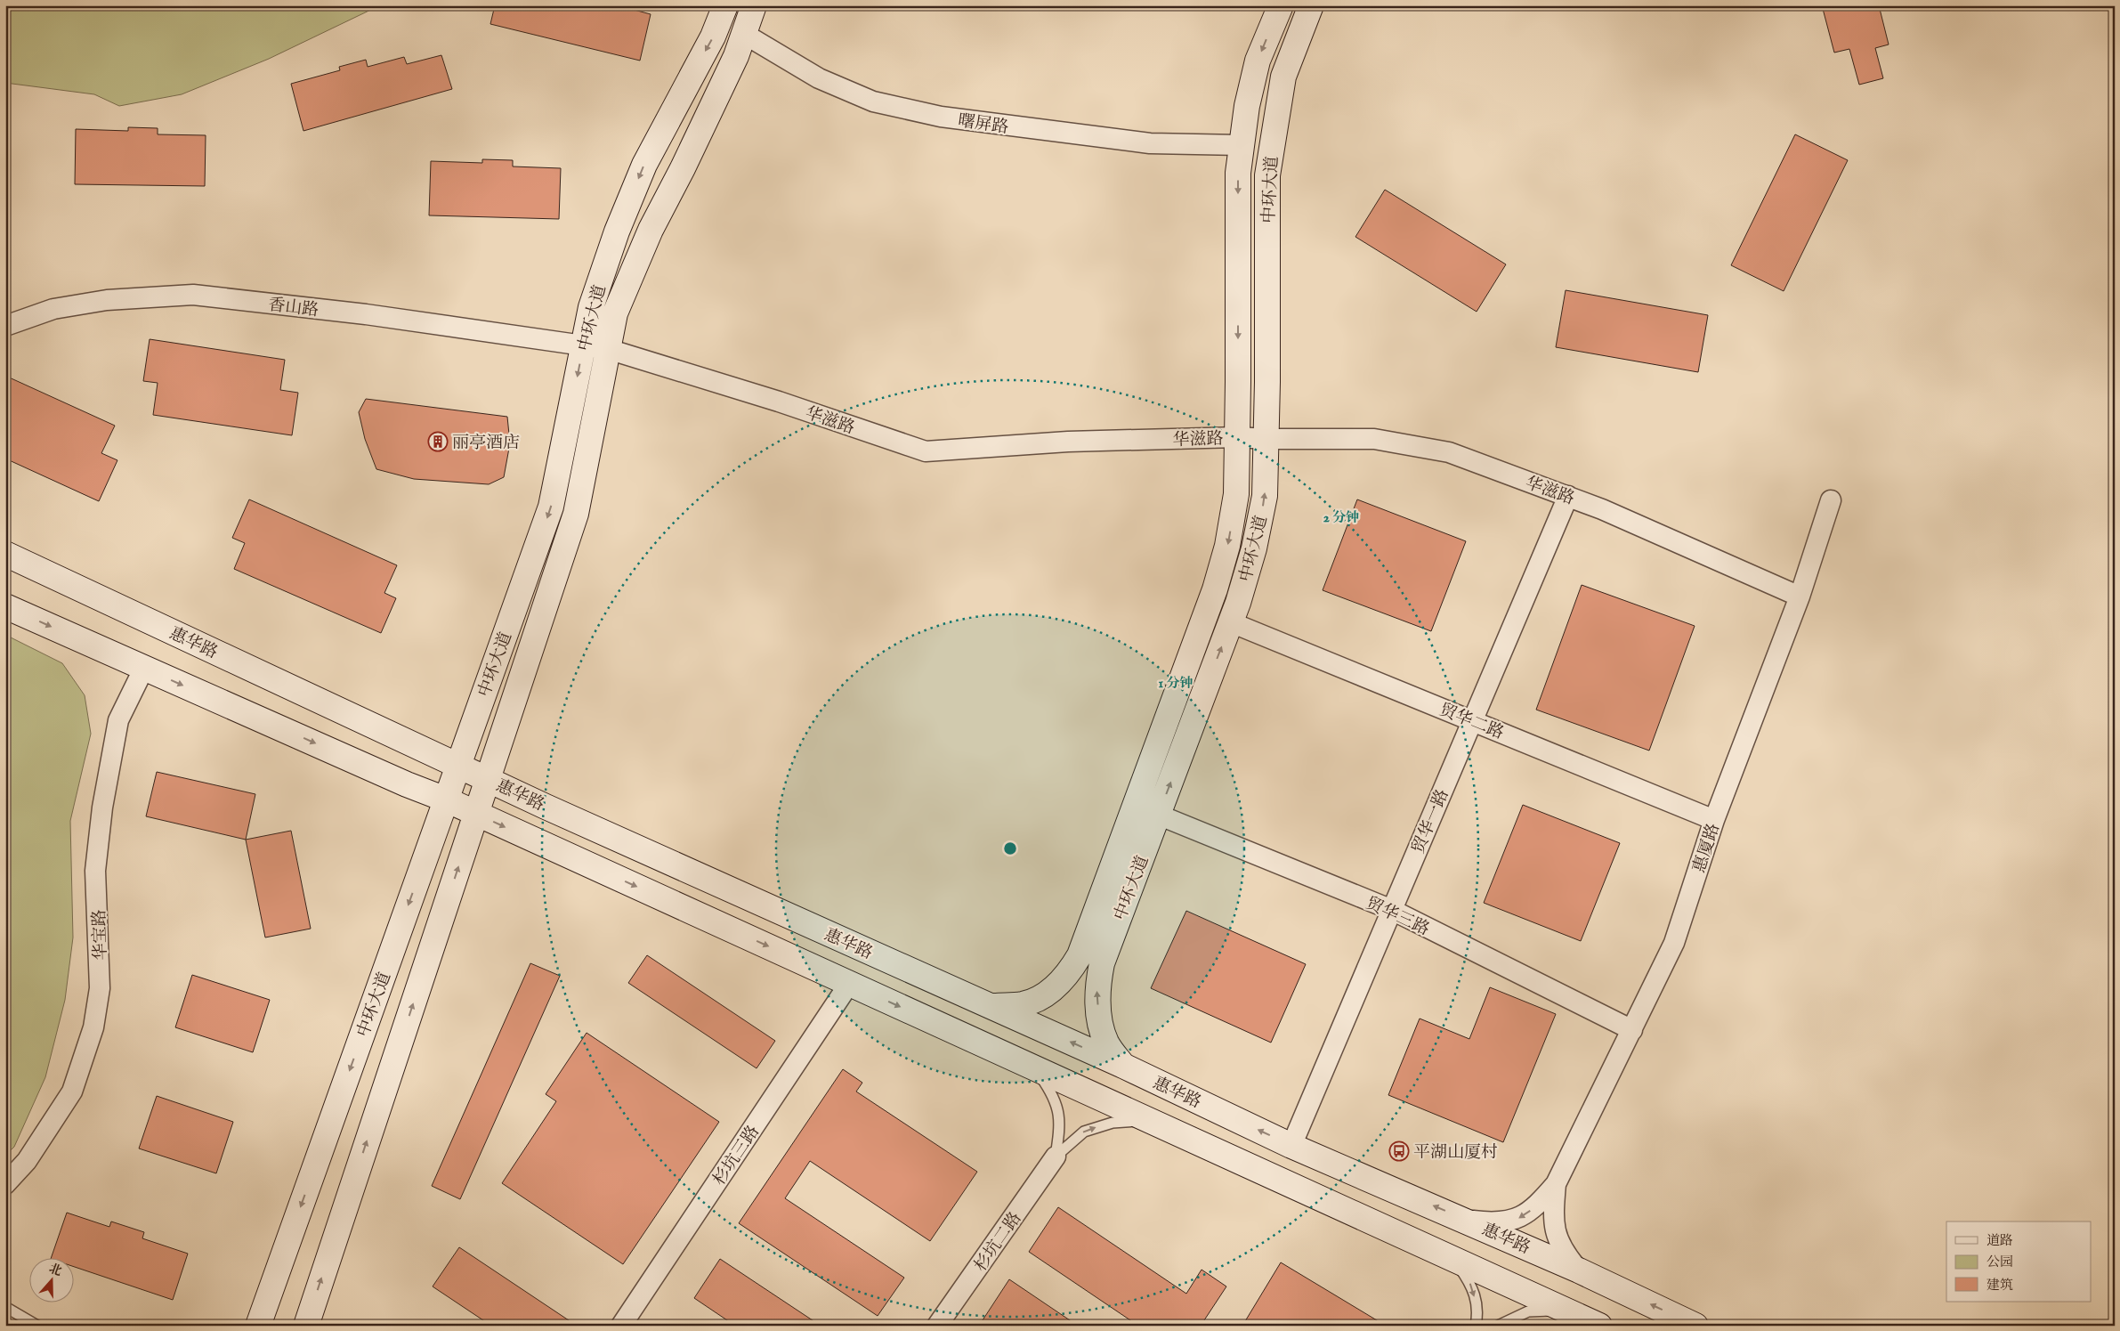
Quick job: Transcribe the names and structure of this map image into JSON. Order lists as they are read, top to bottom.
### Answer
{
  "streets": {
    "street": [
      "曙屏路",
      "中环大道",
      "香山路",
      "华滋路",
      "惠华路",
      "贸华二路",
      "贸华一路",
      "惠厦路",
      "贸华三路",
      "华宝路",
      "杉坑三路",
      "杉坑二路"
    ]
  },
  "crossings": [
    ["曙屏路", "中环大道"],
    ["中环大道", "香山路"],
    ["中环大道", "华滋路"],
    ["中环大道", "惠华路"],
    ["中环大道", "贸华二路"],
    ["中环大道", "贸华三路"],
    ["香山路", "华滋路"],
    ["华滋路", "贸华一路"],
    ["华滋路", "惠厦路"],
    ["惠华路", "贸华一路"],
    ["贸华二路", "贸华一路"],
    ["贸华二路", "惠厦路"],
    ["贸华一路", "贸华三路"],
    ["惠厦路", "贸华三路"]
  ],
  "places": {
    "building": ["丽亭酒店"],
    "bus stop": ["平湖山厦村"]
  },
  "legend": ["道路", "公园", "建筑"],
  "north": "top",
  "rings": ["2 分钟", "1 分钟"]
}
